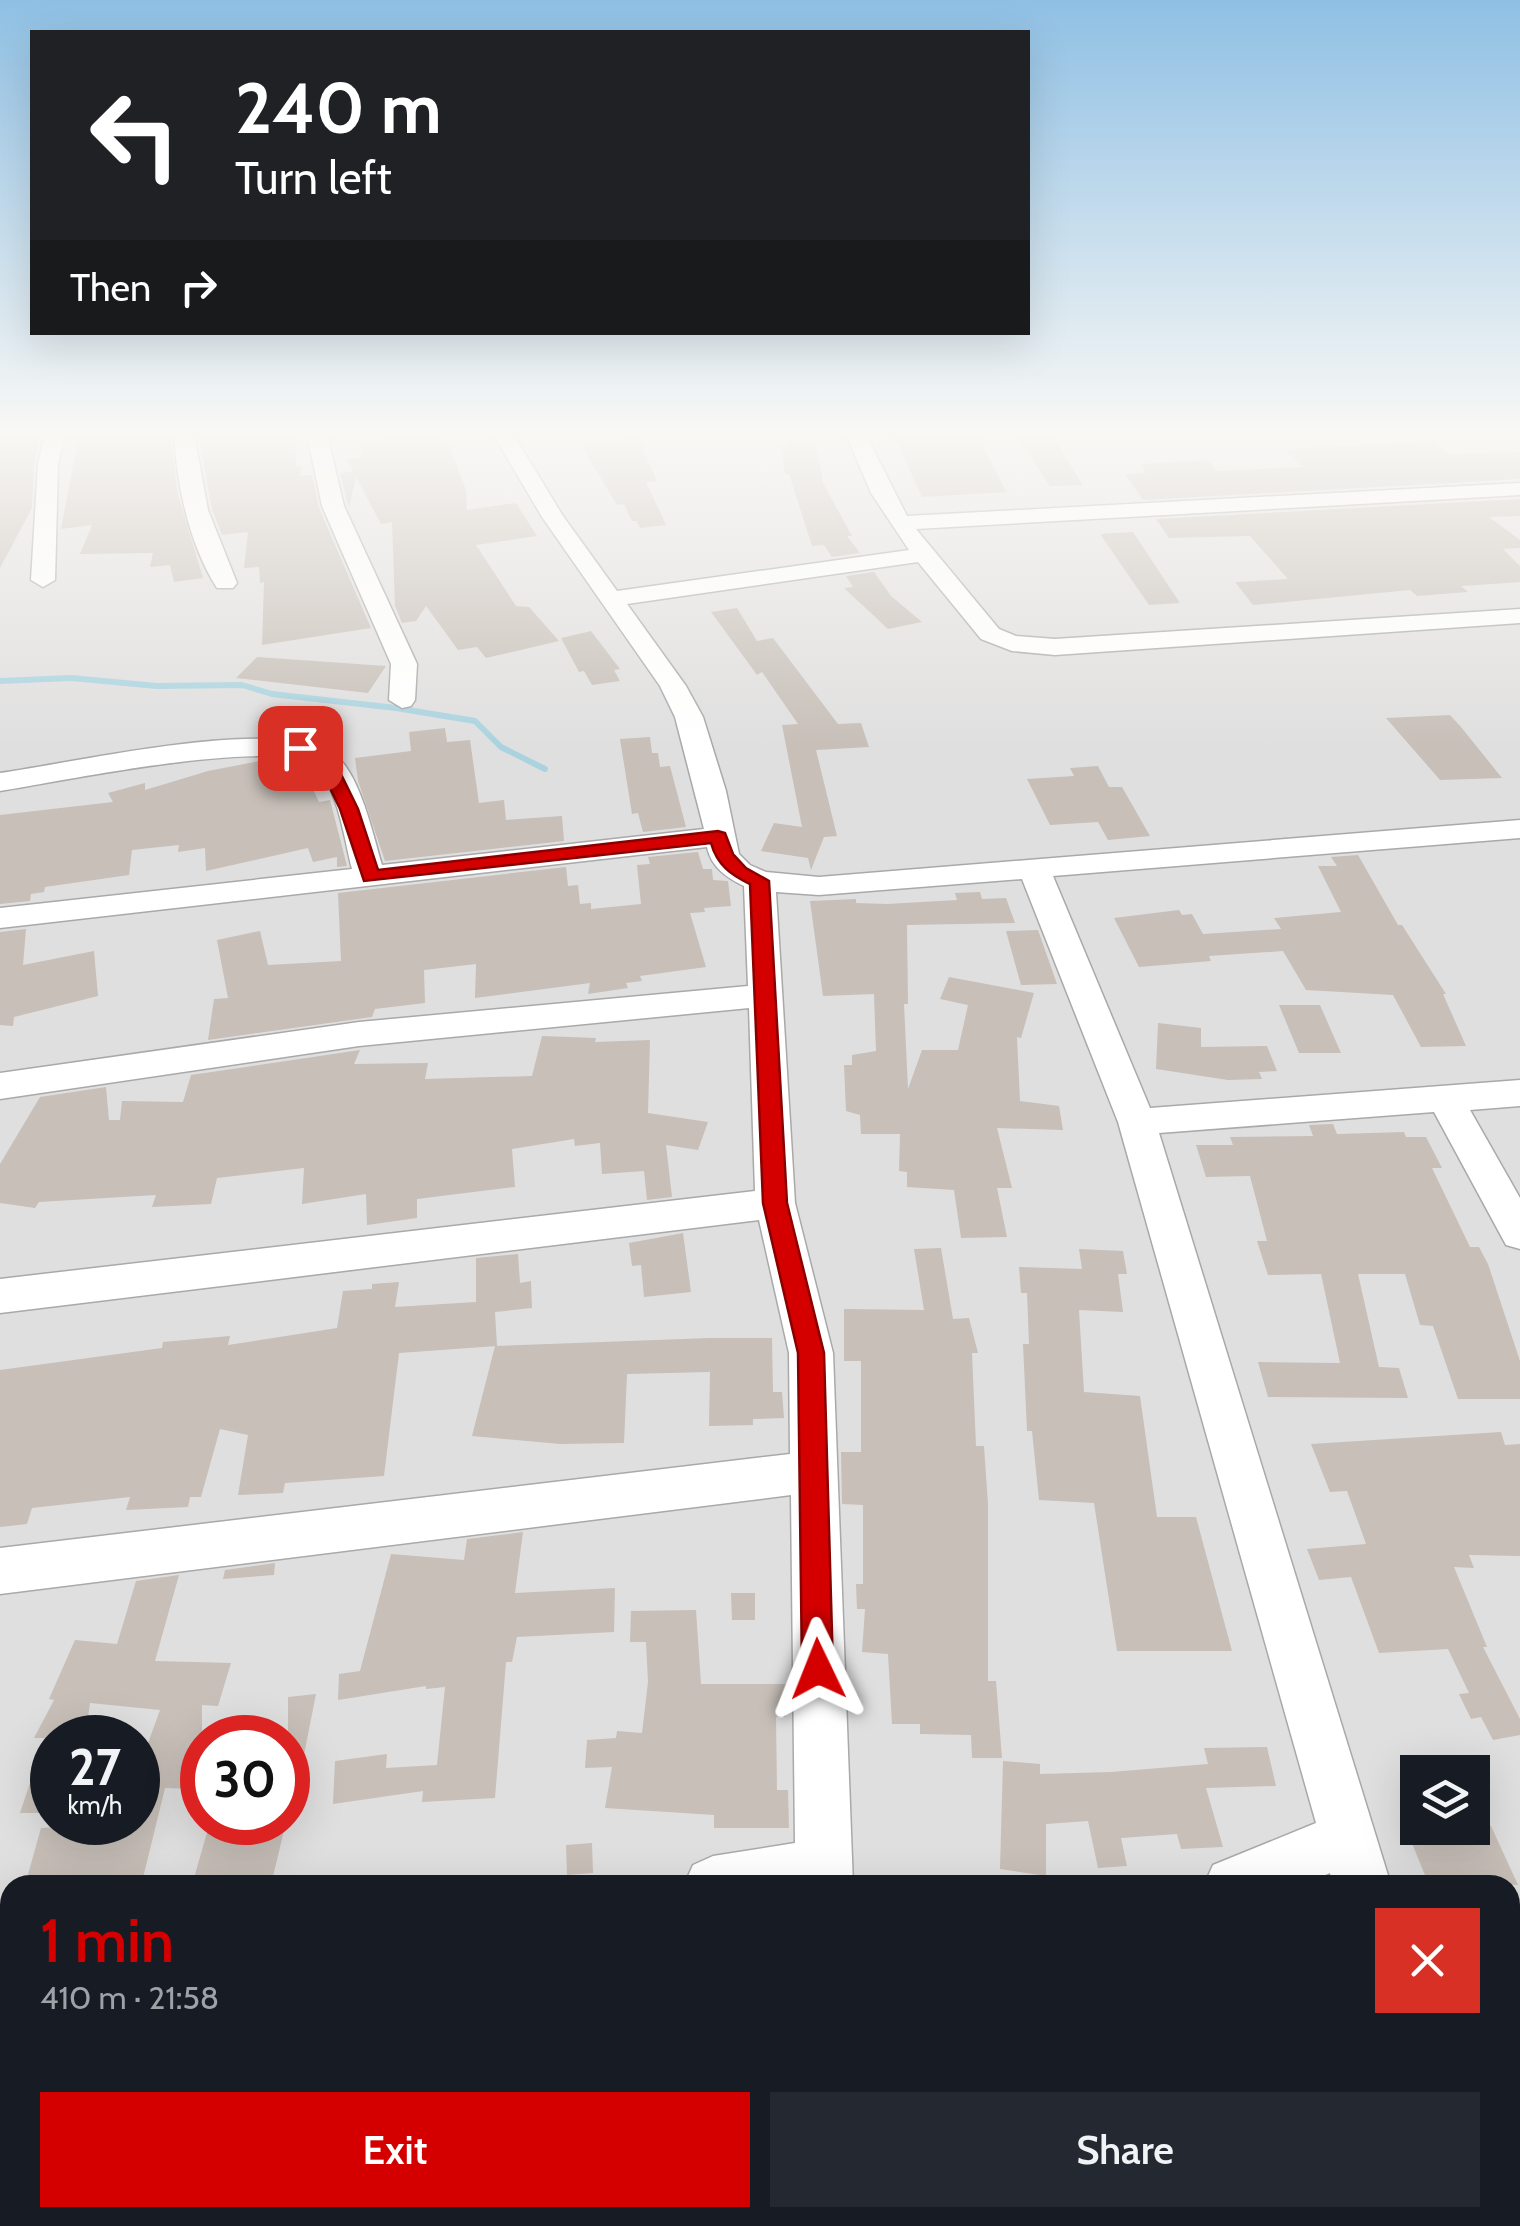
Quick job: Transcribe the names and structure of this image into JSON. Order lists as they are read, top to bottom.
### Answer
{
  "page": {
    "turn": ["240 m", "Turn left"],
    "then": "Then",
    "speed": "27 km/h",
    "limit": "30",
    "heading": ["1 min", "410 m · 21:58"],
    "buttons": ["Exit", "Share"]
  }
}
